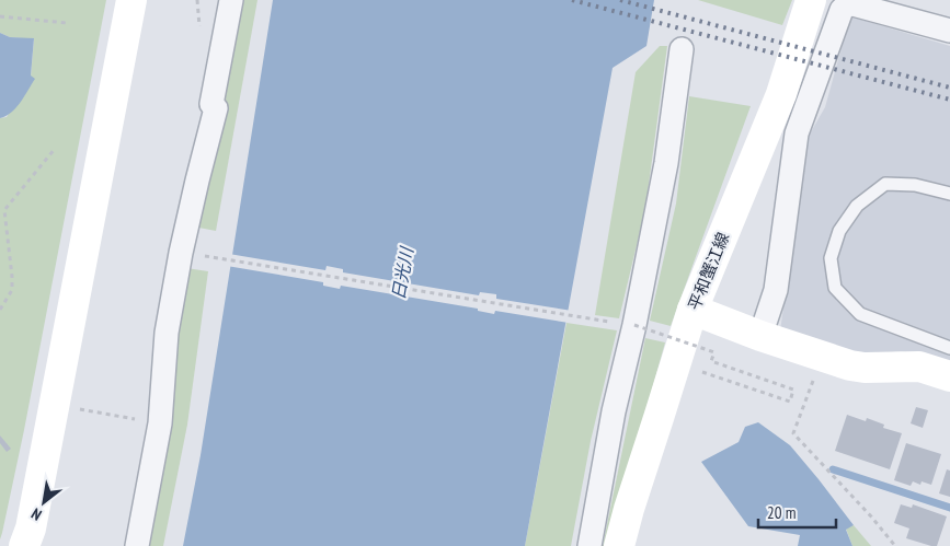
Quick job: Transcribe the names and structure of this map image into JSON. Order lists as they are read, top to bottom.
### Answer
{
  "streets": {
    "street": ["平和蟹江線"]
  },
  "water": ["日光川"],
  "scale_bar": "20 m",
  "north": "bottom left"
}
